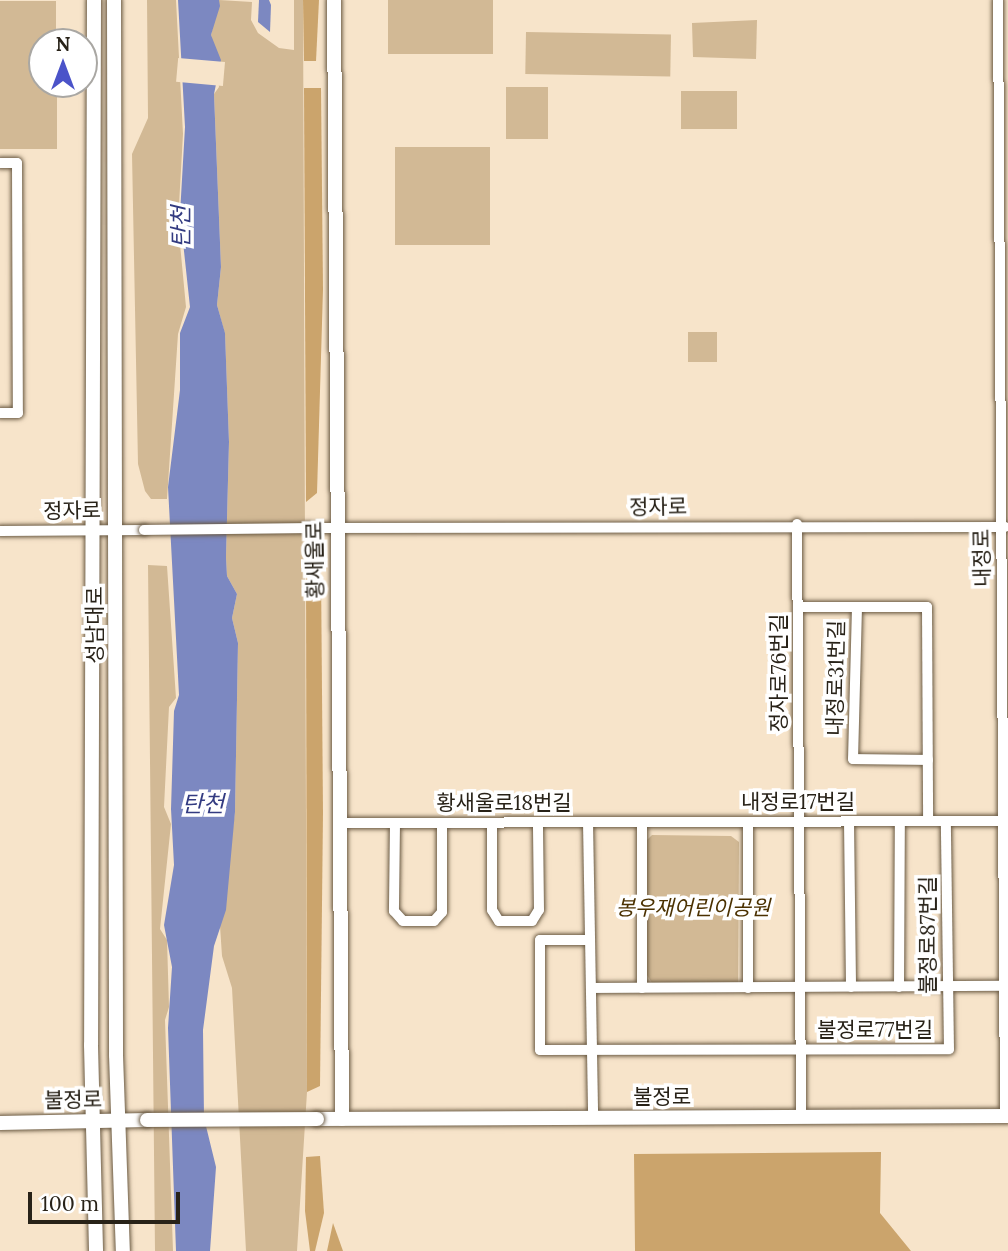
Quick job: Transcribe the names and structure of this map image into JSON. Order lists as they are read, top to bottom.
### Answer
{
  "streets": {
    "main road": ["황새울로", "성남대로", "불정로"],
    "street": [
      "정자로",
      "내정로",
      "정자로76번길",
      "내정로31번길",
      "내정로17번길",
      "황새울로18번길",
      "불정로87번길",
      "불정로77번길"
    ]
  },
  "crossings": [
    ["정자로", "내정로"],
    ["정자로", "황새울로"],
    ["정자로", "성남대로"],
    ["정자로", "정자로76번길"],
    ["내정로", "내정로17번길"],
    ["내정로", "불정로"],
    ["황새울로", "황새울로18번길"],
    ["황새울로", "불정로"],
    ["성남대로", "불정로"],
    ["정자로76번길", "내정로31번길"],
    ["정자로76번길", "내정로17번길"],
    ["정자로76번길", "불정로77번길"],
    ["내정로17번길", "황새울로18번길"],
    ["내정로17번길", "불정로87번길"],
    ["내정로17번길", "불정로77번길"],
    ["불정로87번길", "불정로77번길"],
    ["불정로77번길", "불정로"]
  ],
  "water": ["탄천"],
  "parks": ["봉우재어린이공원"],
  "scale_bar": "100 m",
  "north": "top"
}
